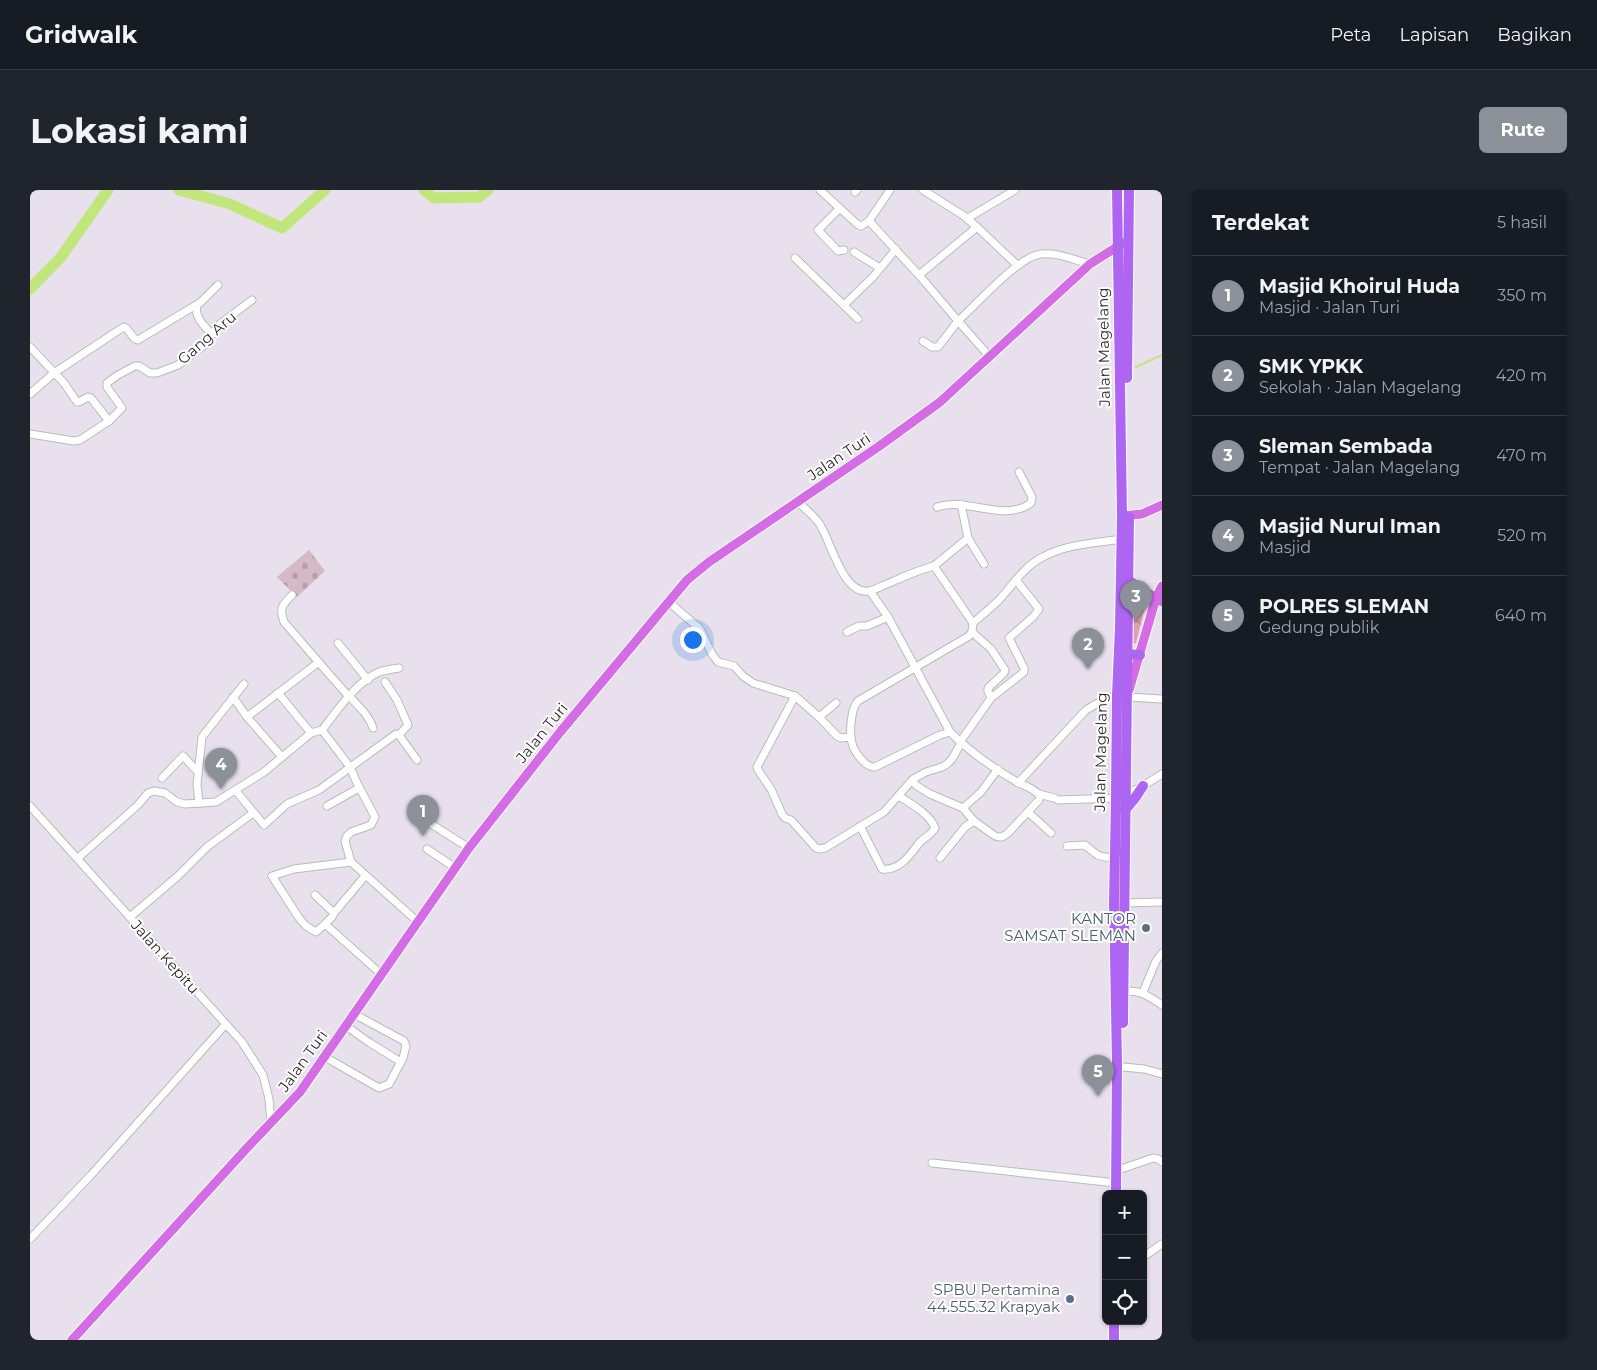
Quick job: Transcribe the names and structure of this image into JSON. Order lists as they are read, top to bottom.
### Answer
{
  "streets": {
    "highway": ["Jalan Magelang"],
    "main road": ["Jalan Turi"],
    "street": ["Gang Aru", "Jalan Kepitu"]
  },
  "crossings": [
    ["Jalan Magelang", "Jalan Turi"],
    ["Jalan Turi", "Jalan Kepitu"]
  ],
  "places": ["KANTOR SAMSAT SLEMAN", "SPBU Pertamina 44.555.32 Krapyak"],
  "page": {
    "header": "Gridwalk",
    "nav": ["Peta", "Lapisan", "Bagikan"],
    "buttons": "Rute",
    "title": "Lokasi kami",
    "heading": ["Terdekat", "5 hasil"],
    "list": [
      {
        "mark": "1",
        "name": "Masjid Khoirul Huda",
        "note": "Masjid · Jalan Turi",
        "value": "350 m"
      },
      {
        "mark": "2",
        "name": "SMK YPKK",
        "note": "Sekolah · Jalan Magelang",
        "value": "420 m"
      },
      {
        "mark": "3",
        "name": "Sleman Sembada",
        "note": "Tempat · Jalan Magelang",
        "value": "470 m"
      },
      {
        "mark": "4",
        "name": "Masjid Nurul Iman",
        "note": "Masjid",
        "value": "520 m"
      },
      {
        "mark": "5",
        "name": "POLRES SLEMAN",
        "note": "Gedung publik",
        "value": "640 m"
      }
    ],
    "pins": [
      "3",
      "2",
      "4",
      "1",
      "5"
    ],
    "map_buttons": ["+", "−"]
  }
}
